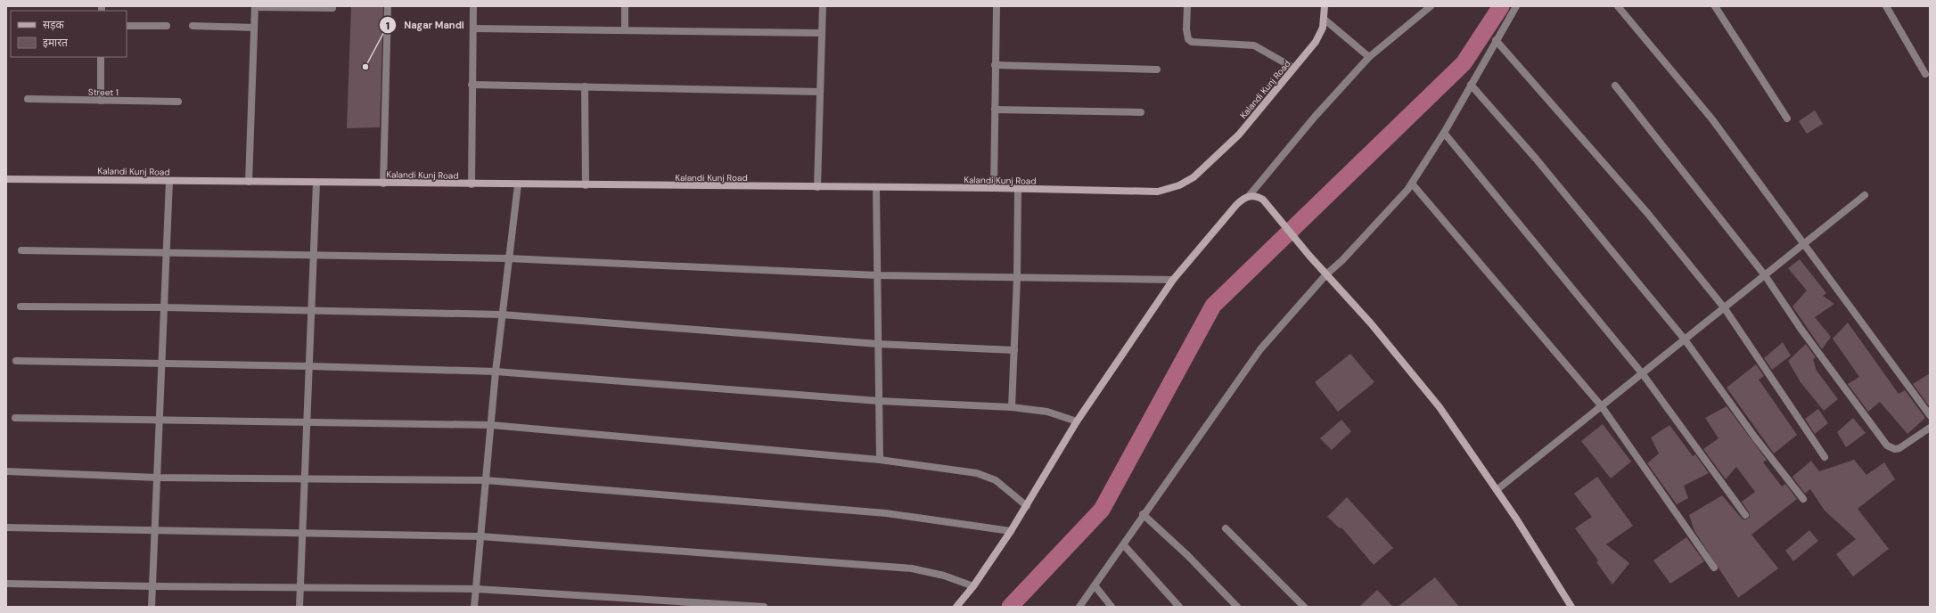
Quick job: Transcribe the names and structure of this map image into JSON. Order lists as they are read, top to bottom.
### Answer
{
  "streets": {
    "street": ["Kalandi Kunj Road", "Street 1"]
  },
  "places": ["Nagar Mandi"],
  "legend": ["सड़क", "इमारत"]
}
